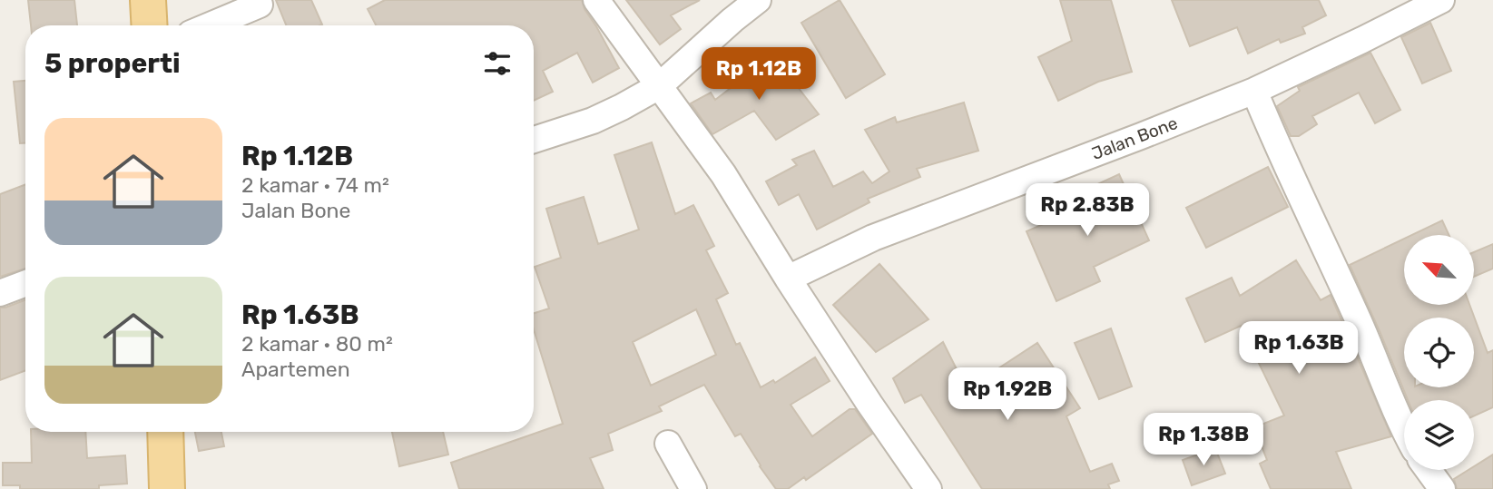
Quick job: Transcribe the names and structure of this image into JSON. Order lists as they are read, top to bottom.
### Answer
{
  "streets": {
    "street": ["Jalan Bone"]
  },
  "north": "top left",
  "page": {
    "heading": "5 properti",
    "price": [
      "Rp 1.12B",
      "Rp 2.83B",
      "Rp 1.63B",
      "Rp 1.92B",
      "Rp 1.38B"
    ],
    "list": [
      {
        "name": "Rp 1.12B",
        "note": "2 kamar · 74 m² · Jalan Bone"
      },
      {
        "name": "Rp 1.63B",
        "note": "2 kamar · 80 m² · Apartemen"
      }
    ]
  }
}
